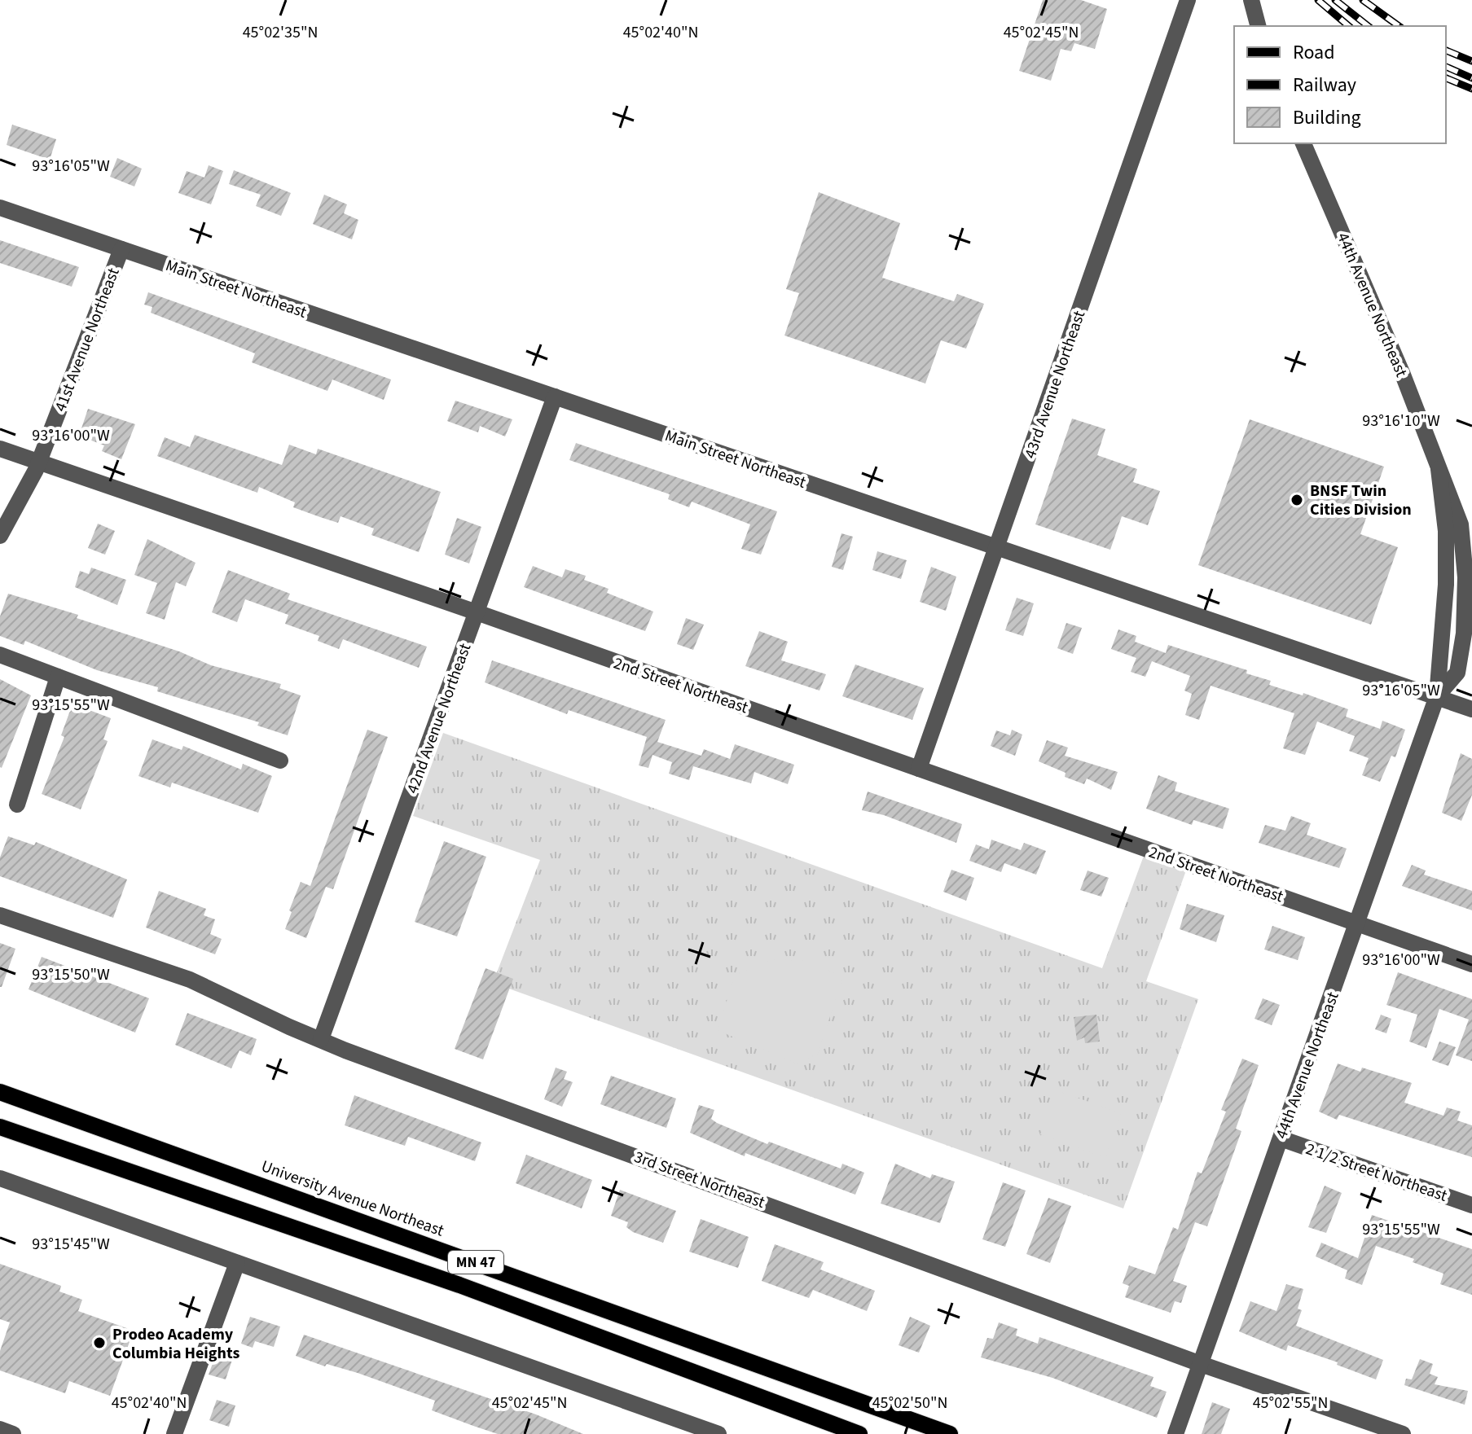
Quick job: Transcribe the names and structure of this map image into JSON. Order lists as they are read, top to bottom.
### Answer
{
  "streets": {
    "main road": ["University Avenue Northeast", "MN 47"],
    "street": [
      "Main Street Northeast",
      "44th Avenue Northeast",
      "41st Avenue Northeast",
      "43rd Avenue Northeast",
      "2nd Street Northeast",
      "42nd Avenue Northeast",
      "2 1/2 Street Northeast",
      "3rd Street Northeast"
    ]
  },
  "crossings": [
    ["Main Street Northeast", "44th Avenue Northeast"],
    ["Main Street Northeast", "41st Avenue Northeast"],
    ["Main Street Northeast", "43rd Avenue Northeast"],
    ["Main Street Northeast", "42nd Avenue Northeast"],
    ["44th Avenue Northeast", "2nd Street Northeast"],
    ["44th Avenue Northeast", "2 1/2 Street Northeast"],
    ["44th Avenue Northeast", "3rd Street Northeast"],
    ["41st Avenue Northeast", "2nd Street Northeast"],
    ["43rd Avenue Northeast", "2nd Street Northeast"],
    ["2nd Street Northeast", "42nd Avenue Northeast"],
    ["42nd Avenue Northeast", "3rd Street Northeast"]
  ],
  "places": ["BNSF Twin Cities Division", "Prodeo Academy Columbia Heights"],
  "legend": ["Road", "Railway", "Building"],
  "coordinates": [
    "45°02'40\"N",
    "45°02'45\"N",
    "45°02'35\"N",
    "93°16'05\"W",
    "93°16'10\"W",
    "93°16'00\"W",
    "93°15'55\"W",
    "93°15'50\"W",
    "93°15'45\"W",
    "45°02'50\"N",
    "45°02'55\"N"
  ]
}
